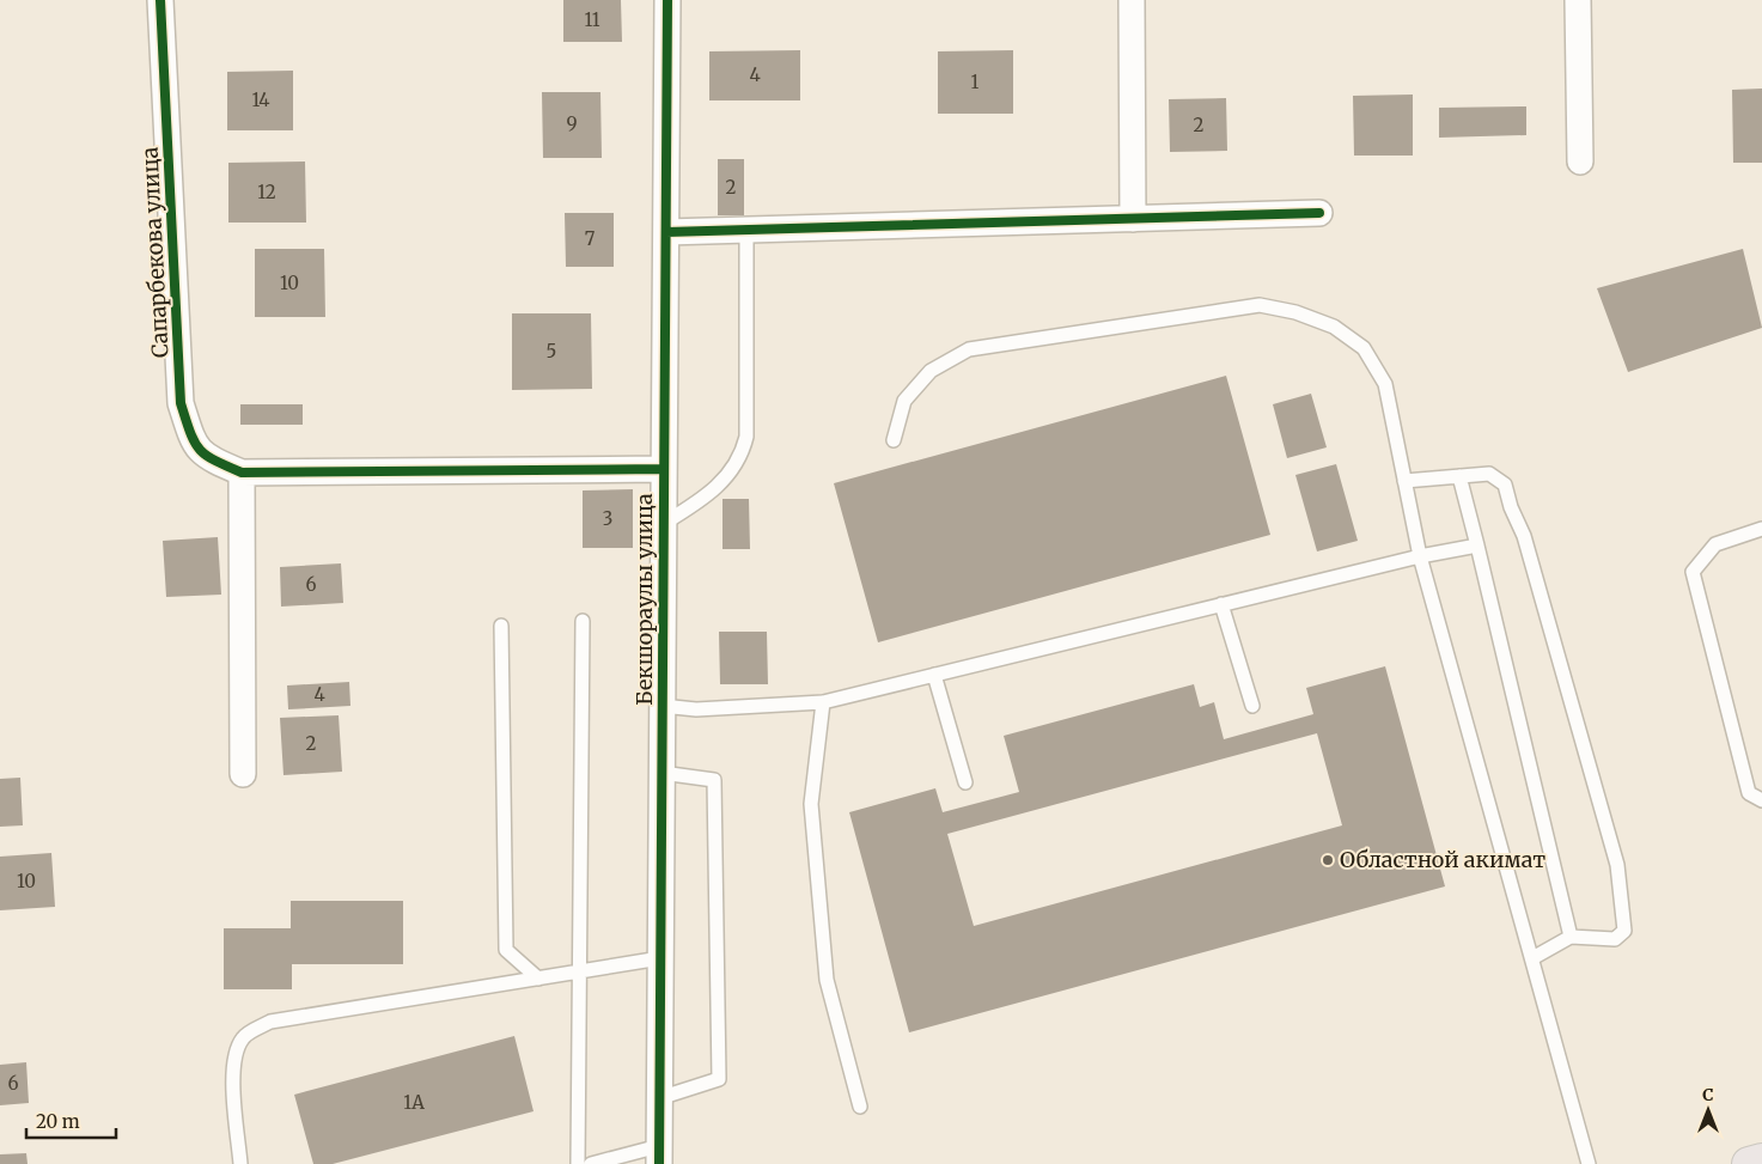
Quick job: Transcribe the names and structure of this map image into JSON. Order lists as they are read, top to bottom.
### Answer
{
  "streets": {
    "street": ["Сапарбекова улица", "Бекшораулы улица"]
  },
  "places": ["Областной акимат"],
  "house_numbers": [
    "11",
    "4",
    "1",
    "14",
    "9",
    "2",
    "2",
    "12",
    "7",
    "10",
    "5",
    "3",
    "6",
    "4",
    "2",
    "10",
    "6",
    "1А"
  ],
  "scale_bar": "20 m",
  "north": "top"
}
